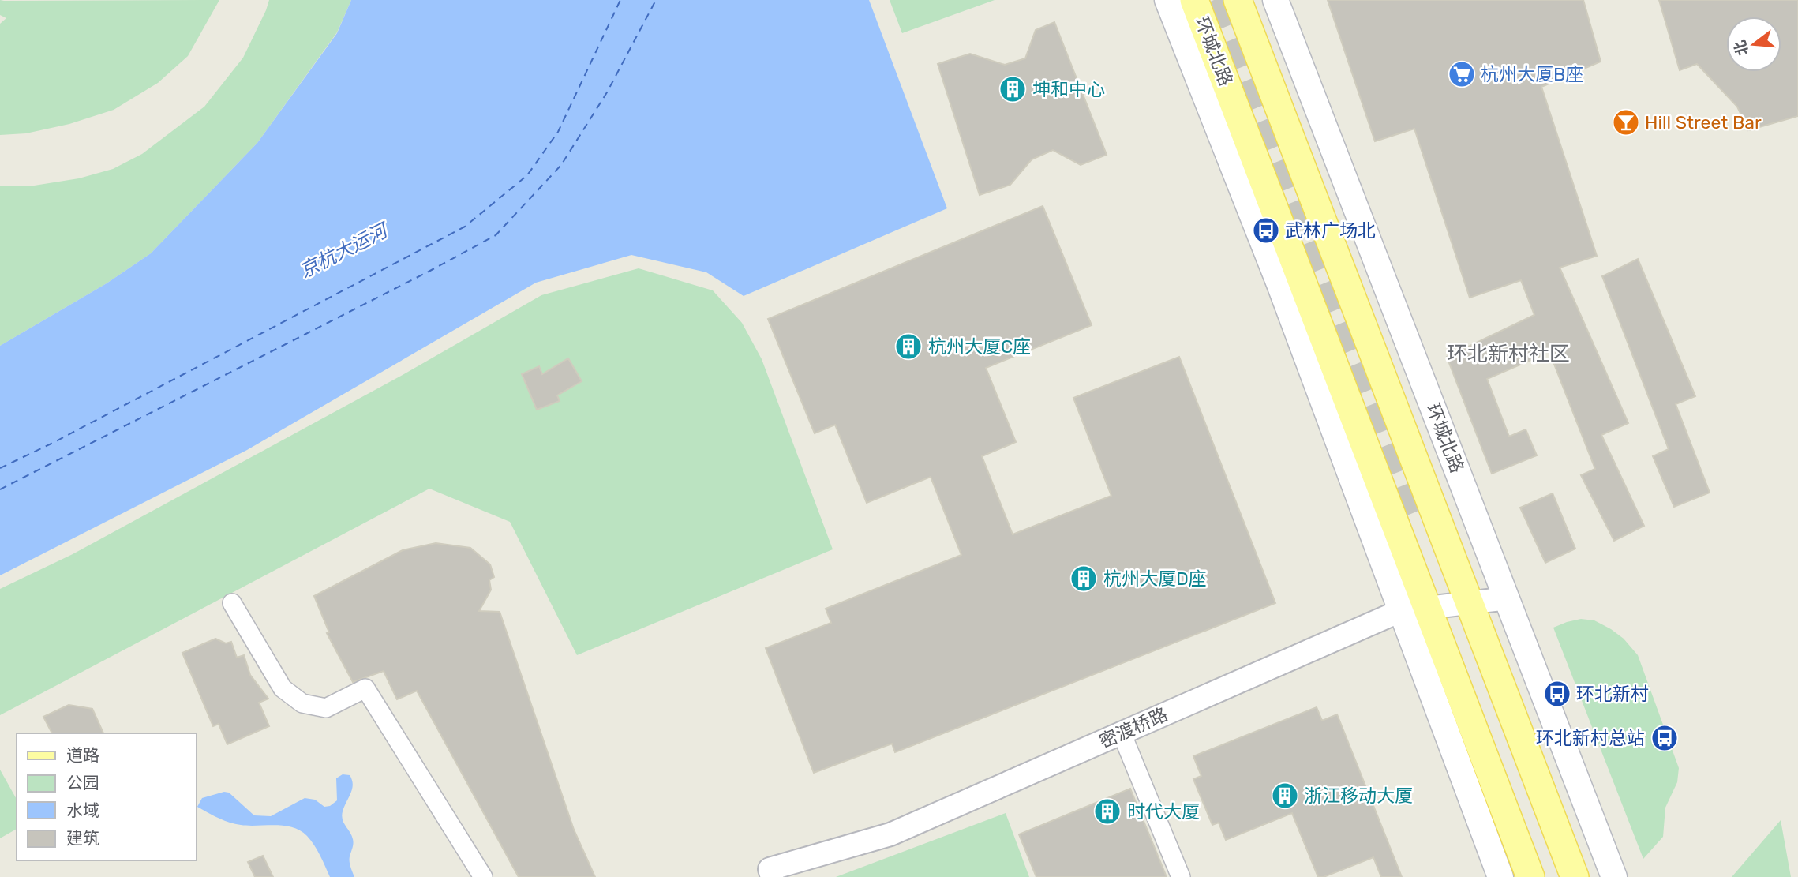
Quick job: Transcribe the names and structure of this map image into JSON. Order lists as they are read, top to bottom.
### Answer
{
  "streets": {
    "main road": ["环城北路"],
    "street": ["密渡桥路"]
  },
  "crossings": [
    ["环城北路", "密渡桥路"]
  ],
  "districts": ["环北新村社区"],
  "water": ["京杭大运河"],
  "places": {
    "supermarket": ["杭州大厦B座"],
    "building": [
      "坤和中心",
      "杭州大厦C座",
      "杭州大厦D座",
      "浙江移动大厦",
      "时代大厦"
    ],
    "bar": ["Hill Street Bar"],
    "bus stop": ["武林广场北", "环北新村", "环北新村总站"]
  },
  "legend": [
    "道路",
    "公园",
    "水域",
    "建筑"
  ],
  "north": "left"
}
